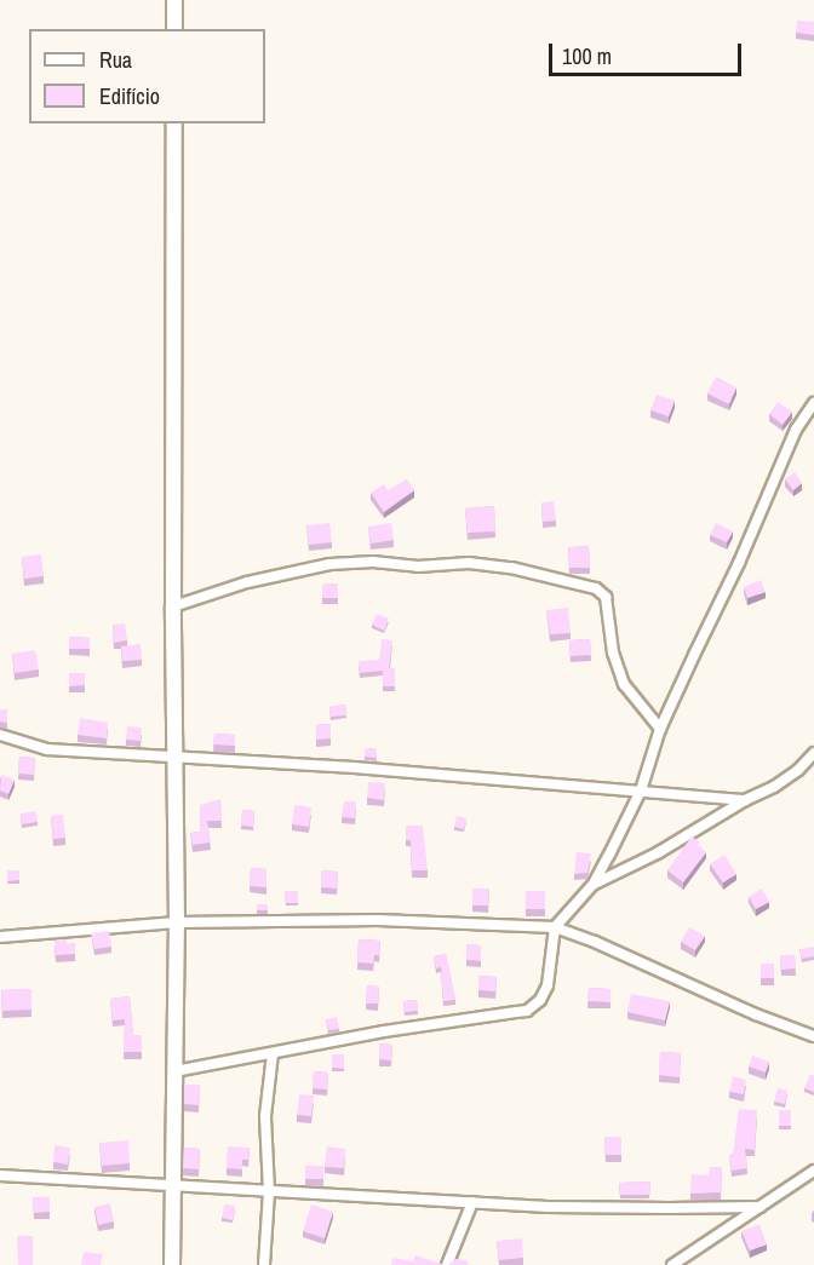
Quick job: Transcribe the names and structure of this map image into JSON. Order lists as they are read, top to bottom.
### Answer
{
  "legend": ["Rua", "Edifício"],
  "scale_bar": "100 m"
}
